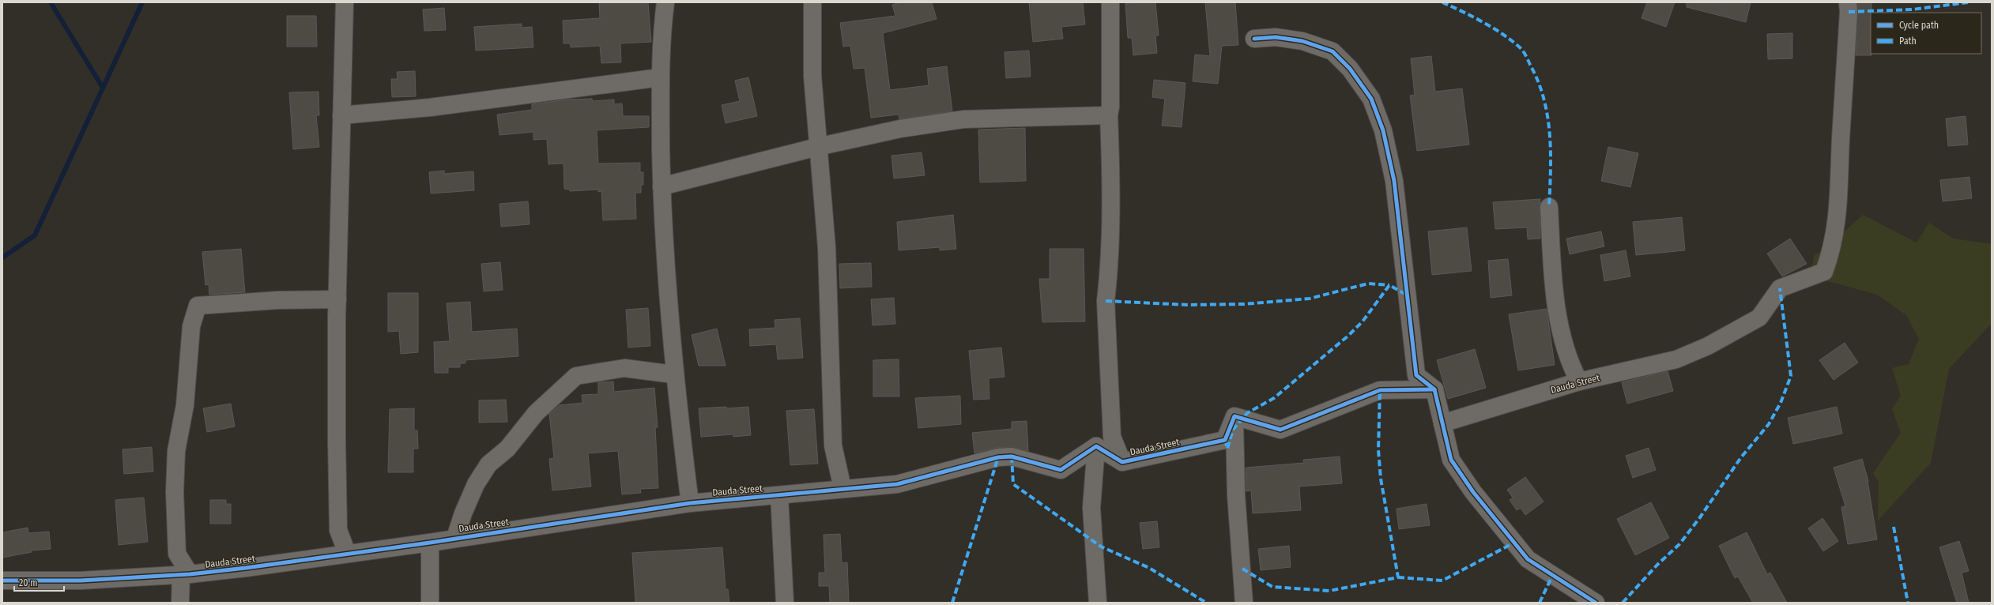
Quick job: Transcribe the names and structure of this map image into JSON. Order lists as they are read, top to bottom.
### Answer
{
  "streets": {
    "street": ["Dauda Street"]
  },
  "legend": ["Cycle path", "Path"],
  "scale_bar": "20 m"
}
